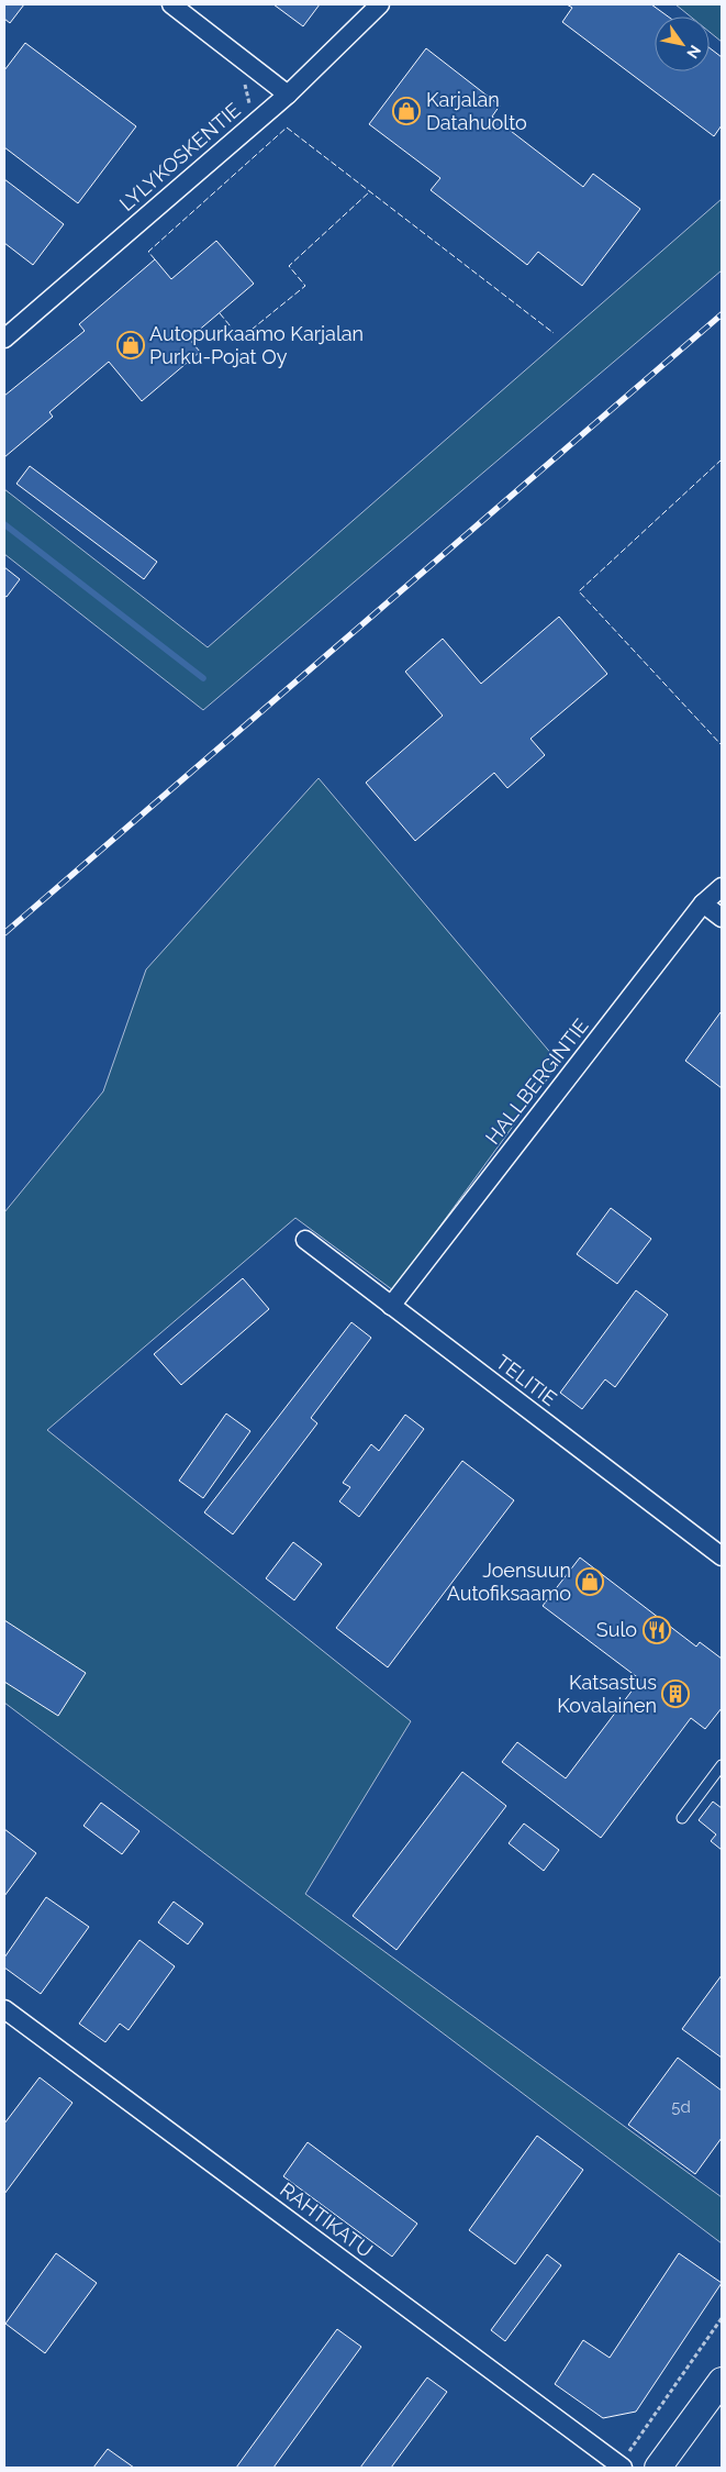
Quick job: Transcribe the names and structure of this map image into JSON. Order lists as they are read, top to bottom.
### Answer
{
  "streets": {
    "street": [
      "LYLYKOSKENTIE",
      "HALLBERGINTIE",
      "TELITIE",
      "RAHTIKATU"
    ]
  },
  "crossings": [
    ["HALLBERGINTIE", "TELITIE"]
  ],
  "places": {
    "shop": ["Karjalan Datahuolto", "Autopurkaamo Karjalan Purku-Pojat Oy", "Joensuun Autofiksaamo"],
    "restaurant": ["Sulo"],
    "building": ["Katsastus Kovalainen"]
  },
  "house_numbers": ["5d"],
  "north": "bottom right"
}
